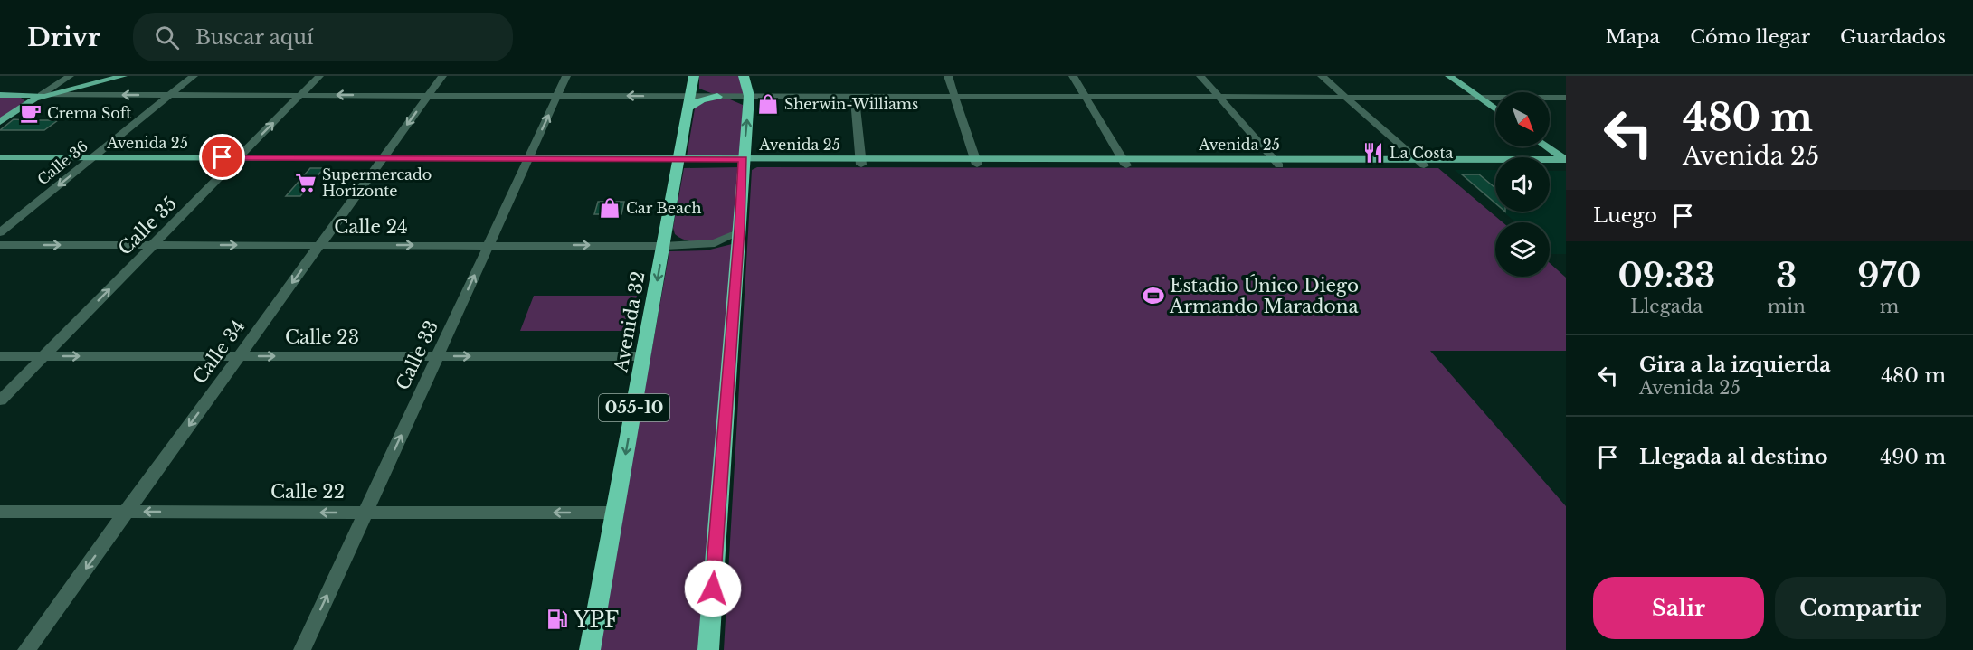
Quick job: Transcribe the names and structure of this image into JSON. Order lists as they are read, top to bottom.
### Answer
{
  "streets": {
    "highway": ["Avenida 32", "055-10"],
    "main road": ["Avenida 25"],
    "street": [
      "Calle 36",
      "Calle 35",
      "Calle 24",
      "Calle 23",
      "Calle 34",
      "Calle 33",
      "Calle 22"
    ]
  },
  "crossings": [
    ["Avenida 25", "Calle 36"],
    ["Avenida 25", "Calle 35"],
    ["Avenida 25", "Avenida 32"],
    ["Avenida 25", "Calle 34"],
    ["Avenida 25", "Calle 33"],
    ["Calle 35", "Calle 24"],
    ["Calle 35", "Calle 23"],
    ["Calle 24", "Avenida 32"],
    ["Calle 24", "Calle 34"],
    ["Calle 24", "Calle 33"],
    ["Avenida 32", "Calle 23"],
    ["Avenida 32", "055-10"],
    ["Avenida 32", "Calle 22"],
    ["Calle 23", "Calle 34"],
    ["Calle 23", "Calle 33"],
    ["Calle 34", "Calle 22"],
    ["Calle 33", "Calle 22"]
  ],
  "one_way": [
    "Calle 36",
    "Calle 35",
    "Calle 24",
    "Calle 23",
    "Calle 34",
    "Calle 33",
    "Calle 22"
  ],
  "places": {
    "shop": ["Sherwin-Williams", "Car Beach"],
    "cafe": ["Crema Soft"],
    "restaurant": ["La Costa"],
    "supermarket": ["Supermercado Horizonte"],
    "sports": ["Estadio Único Diego Armando Maradona"],
    "fuel station": ["YPF"]
  },
  "north": "bottom right",
  "page": {
    "header": "Drivr",
    "search": "Buscar aquí",
    "nav": ["Mapa", "Cómo llegar", "Guardados"],
    "turn": ["480 m", "Avenida 25"],
    "then": "Luego",
    "eta": [
      "09:33",
      "Llegada",
      "3",
      "min",
      "970",
      "m"
    ],
    "list": [
      {
        "name": "Gira a la izquierda",
        "note": "Avenida 25",
        "value": "480 m"
      },
      {
        "name": "Llegada al destino",
        "value": "490 m"
      }
    ],
    "buttons": ["Salir", "Compartir"]
  }
}
